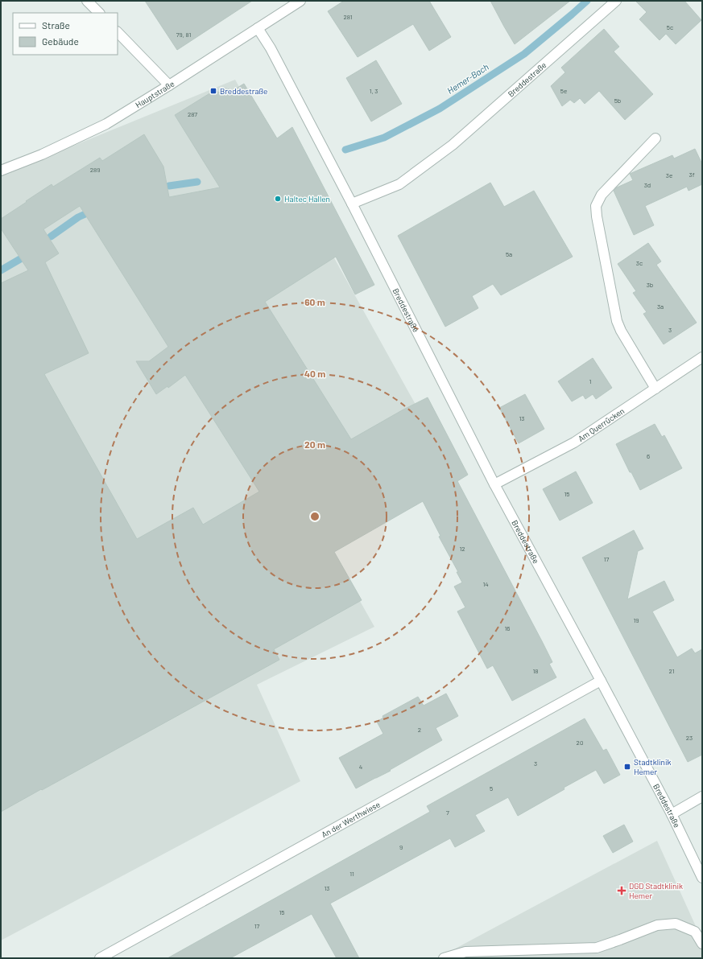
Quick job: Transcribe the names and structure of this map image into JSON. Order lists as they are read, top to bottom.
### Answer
{
  "streets": {
    "street": [
      "Breddestraße",
      "Hauptstraße",
      "Am Querrücken",
      "An der Werthwiese"
    ]
  },
  "crossings": [
    ["Breddestraße", "Hauptstraße"],
    ["Breddestraße", "Am Querrücken"],
    ["Breddestraße", "An der Werthwiese"]
  ],
  "water": ["Hemer-Bach"],
  "places": {
    "transit": ["Breddestraße", "Stadtklinik Hemer"],
    "other": ["Haltec Hallen"],
    "health": ["DGD Stadtklinik Hemer"]
  },
  "house_numbers": [
    "281",
    "5c",
    "79, 81",
    "1, 3",
    "5e",
    "5b",
    "287",
    "289",
    "3f",
    "3e",
    "3d",
    "5a",
    "3c",
    "3b",
    "3a",
    "3",
    "1",
    "13",
    "6",
    "15",
    "12",
    "17",
    "14",
    "19",
    "16",
    "18",
    "21",
    "2",
    "23",
    "20",
    "3",
    "4",
    "5",
    "7",
    "9",
    "11",
    "13",
    "15",
    "17"
  ],
  "legend": ["Straße", "Gebäude"],
  "rings": ["60 m", "40 m", "20 m"]
}
